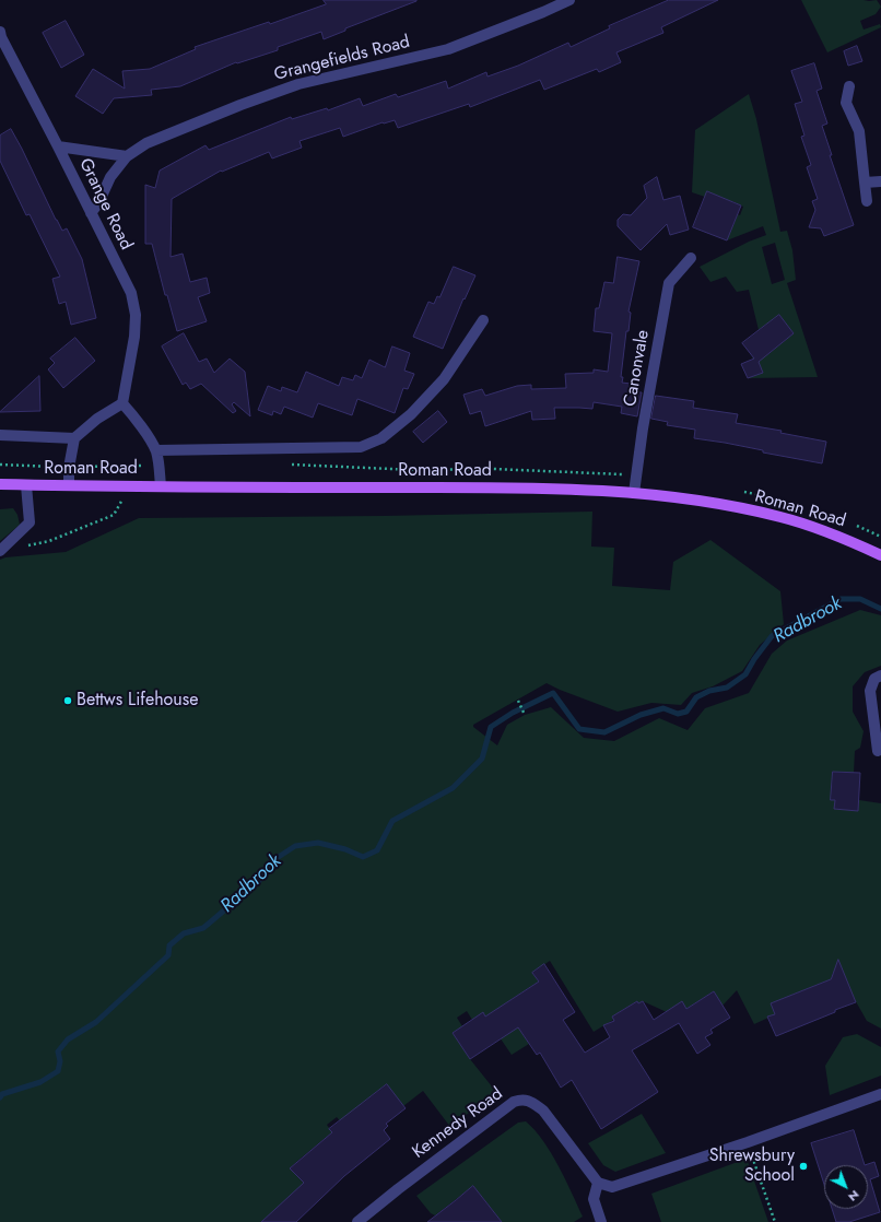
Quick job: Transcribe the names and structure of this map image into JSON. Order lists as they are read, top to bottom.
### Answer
{
  "streets": {
    "main road": ["Roman Road"],
    "street": [
      "Grangefields Road",
      "Grange Road",
      "Canonvale",
      "Kennedy Road"
    ]
  },
  "crossings": [
    ["Grangefields Road", "Grange Road"],
    ["Canonvale", "Roman Road"]
  ],
  "water": ["Radbrook"],
  "places": ["Bettws Lifehouse", "Shrewsbury School"],
  "north": "bottom right"
}
